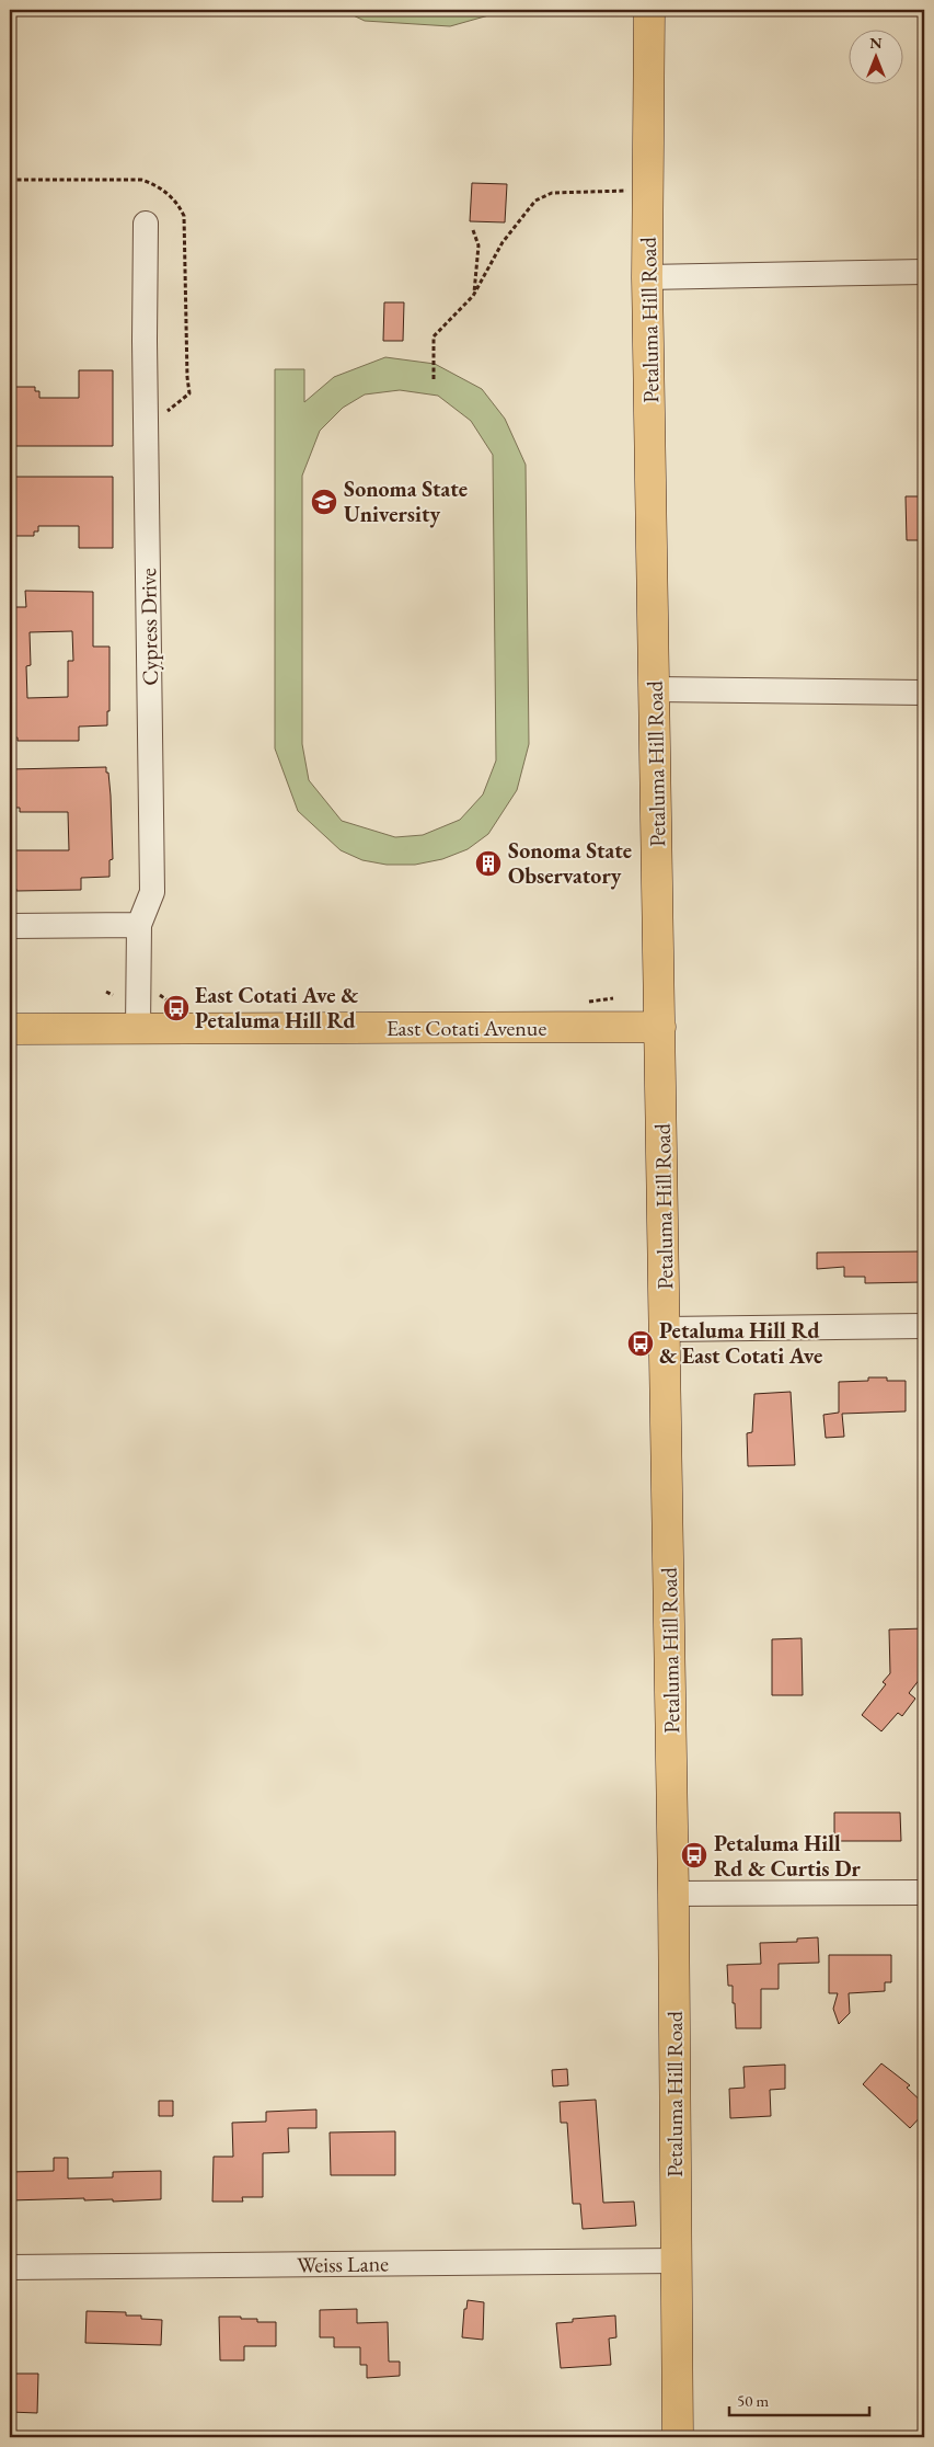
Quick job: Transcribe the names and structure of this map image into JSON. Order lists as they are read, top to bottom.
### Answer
{
  "streets": {
    "main road": ["Petaluma Hill Road", "East Cotati Avenue"],
    "street": ["Cypress Drive", "Weiss Lane"]
  },
  "crossings": [
    ["Petaluma Hill Road", "East Cotati Avenue"],
    ["Petaluma Hill Road", "Weiss Lane"],
    ["Cypress Drive", "East Cotati Avenue"]
  ],
  "places": {
    "school or university": ["Sonoma State University"],
    "building": ["Sonoma State Observatory"],
    "bus stop": ["East Cotati Ave & Petaluma Hill Rd", "Petaluma Hill Rd & East Cotati Ave", "Petaluma Hill Rd & Curtis Dr"]
  },
  "scale_bar": "50 m",
  "north": "top"
}
